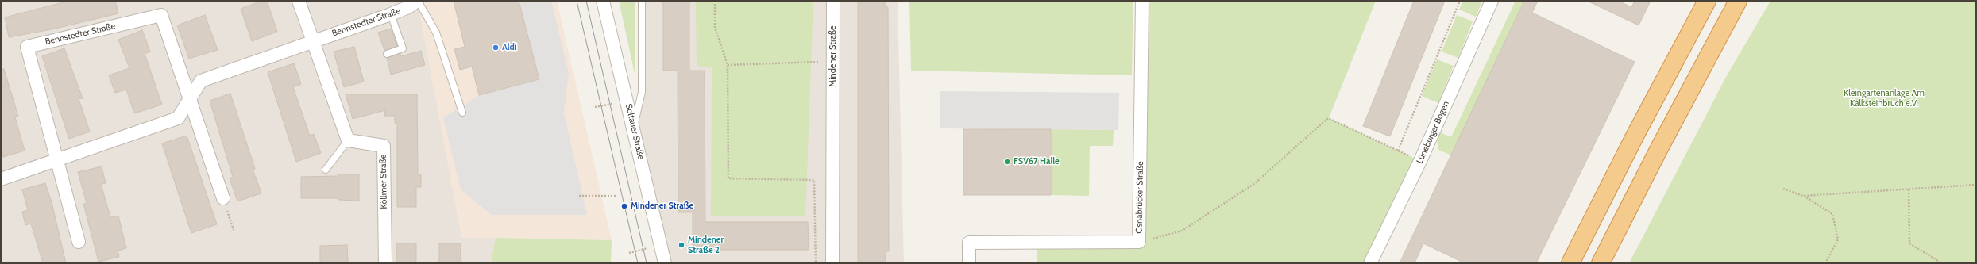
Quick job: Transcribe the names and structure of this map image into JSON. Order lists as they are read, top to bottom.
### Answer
{
  "streets": {
    "street": [
      "Bennstedter Straße",
      "Mindener Straße",
      "Soltauer Straße",
      "Lüneburger Bogen",
      "Köllmer Straße",
      "Osnabrücker Straße"
    ]
  },
  "parks": ["Kleingartenanlage Am Kalksteinbruch e.V."],
  "places": [
    "Aldi",
    "FSV67 Halle",
    "Mindener Straße",
    "Mindener Straße 2"
  ]
}
